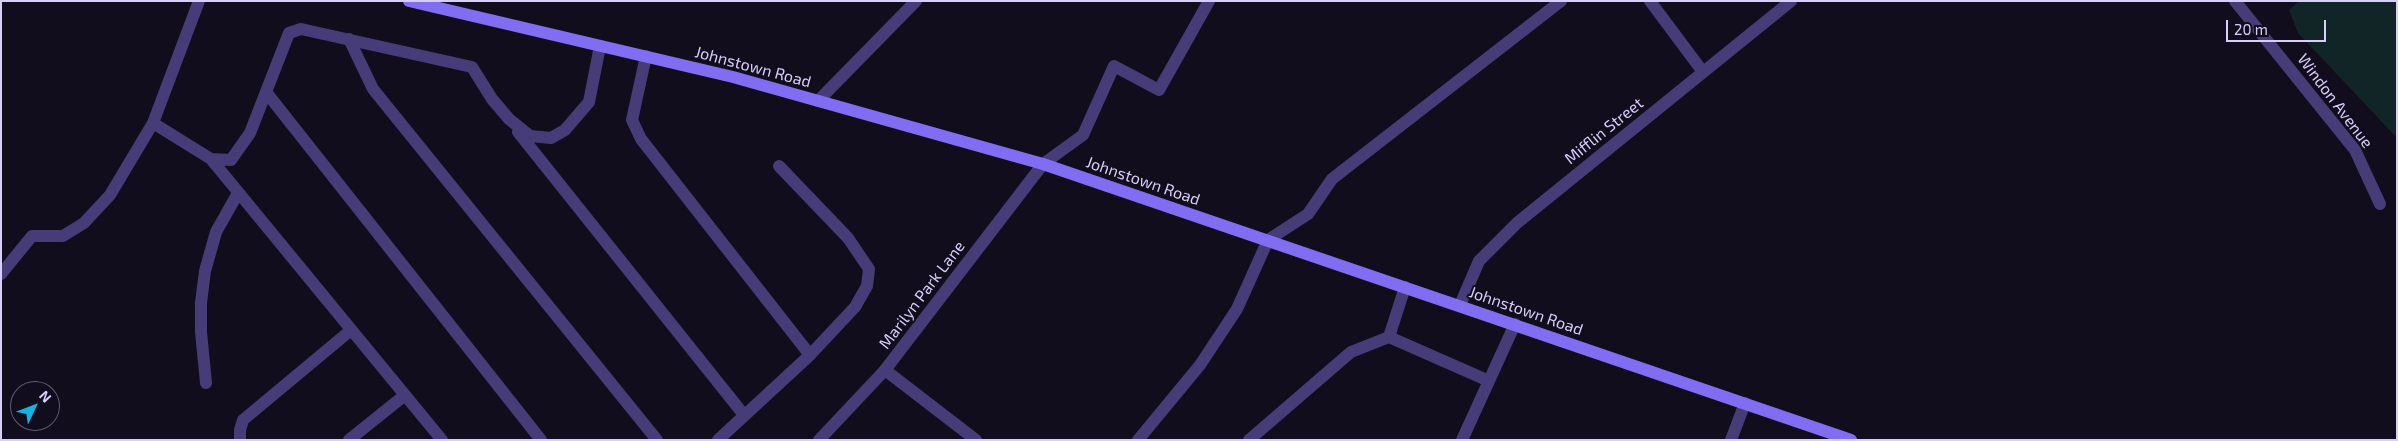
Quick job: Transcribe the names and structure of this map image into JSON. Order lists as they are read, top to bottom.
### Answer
{
  "streets": {
    "main road": ["Johnstown Road"],
    "street": ["Windon Avenue", "Mifflin Street", "Marilyn Park Lane"]
  },
  "crossings": [
    ["Johnstown Road", "Mifflin Street"],
    ["Johnstown Road", "Marilyn Park Lane"]
  ],
  "scale_bar": "20 m",
  "north": "top right"
}
